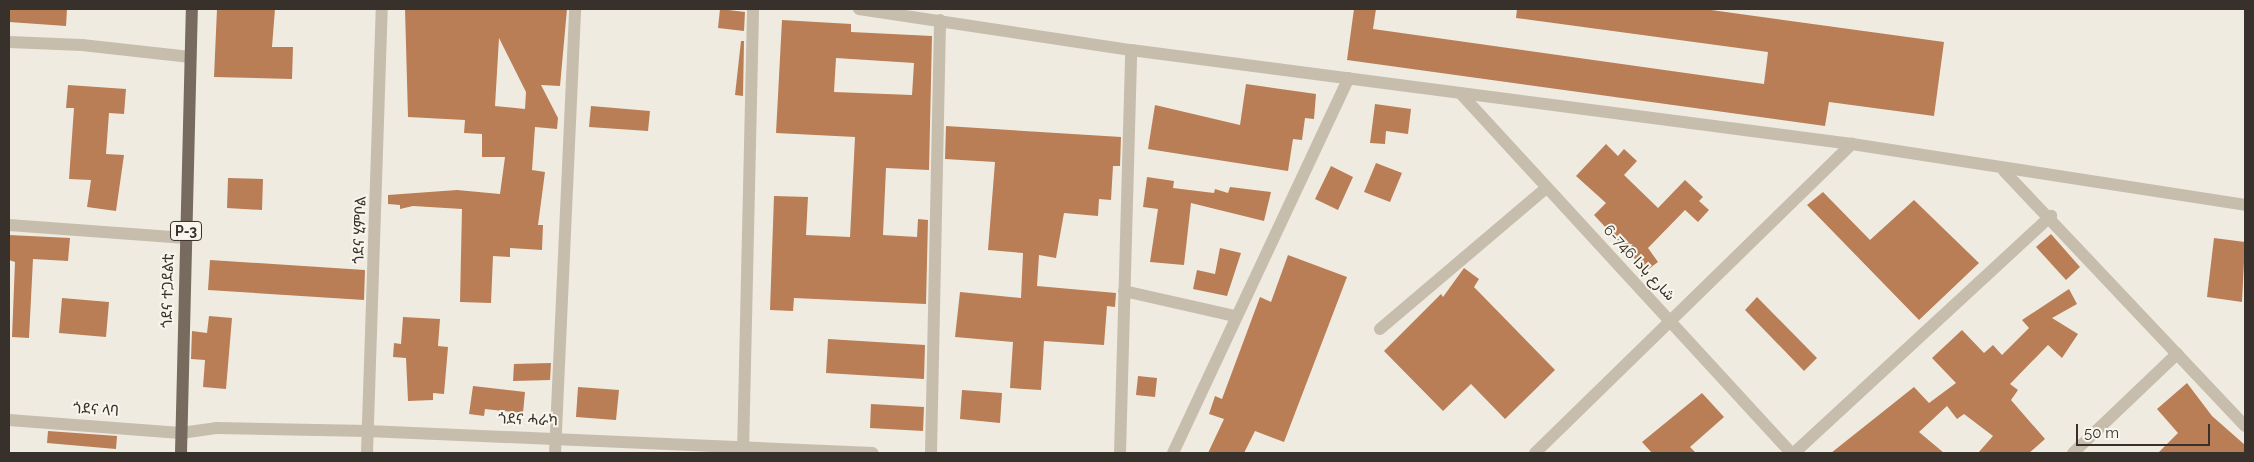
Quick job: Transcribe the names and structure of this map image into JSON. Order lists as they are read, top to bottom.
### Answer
{
  "streets": {
    "main road": ["P-3", "ጎደና ተጋደልቲ"],
    "street": [
      "ጎደና ሂምቦል",
      "شارع بادا 746-6",
      "ጎደና ላባ",
      "ጎደና ሓራካ"
    ]
  },
  "crossings": [
    ["ጎደና ሂምቦል", "ጎደና ሓራካ"],
    ["ጎደና ተጋደልቲ", "ጎደና ላባ"],
    ["ጎደና ተጋደልቲ", "ጎደና ሓራካ"],
    ["ጎደና ላባ", "ጎደና ሓራካ"]
  ],
  "scale_bar": "50 m"
}
